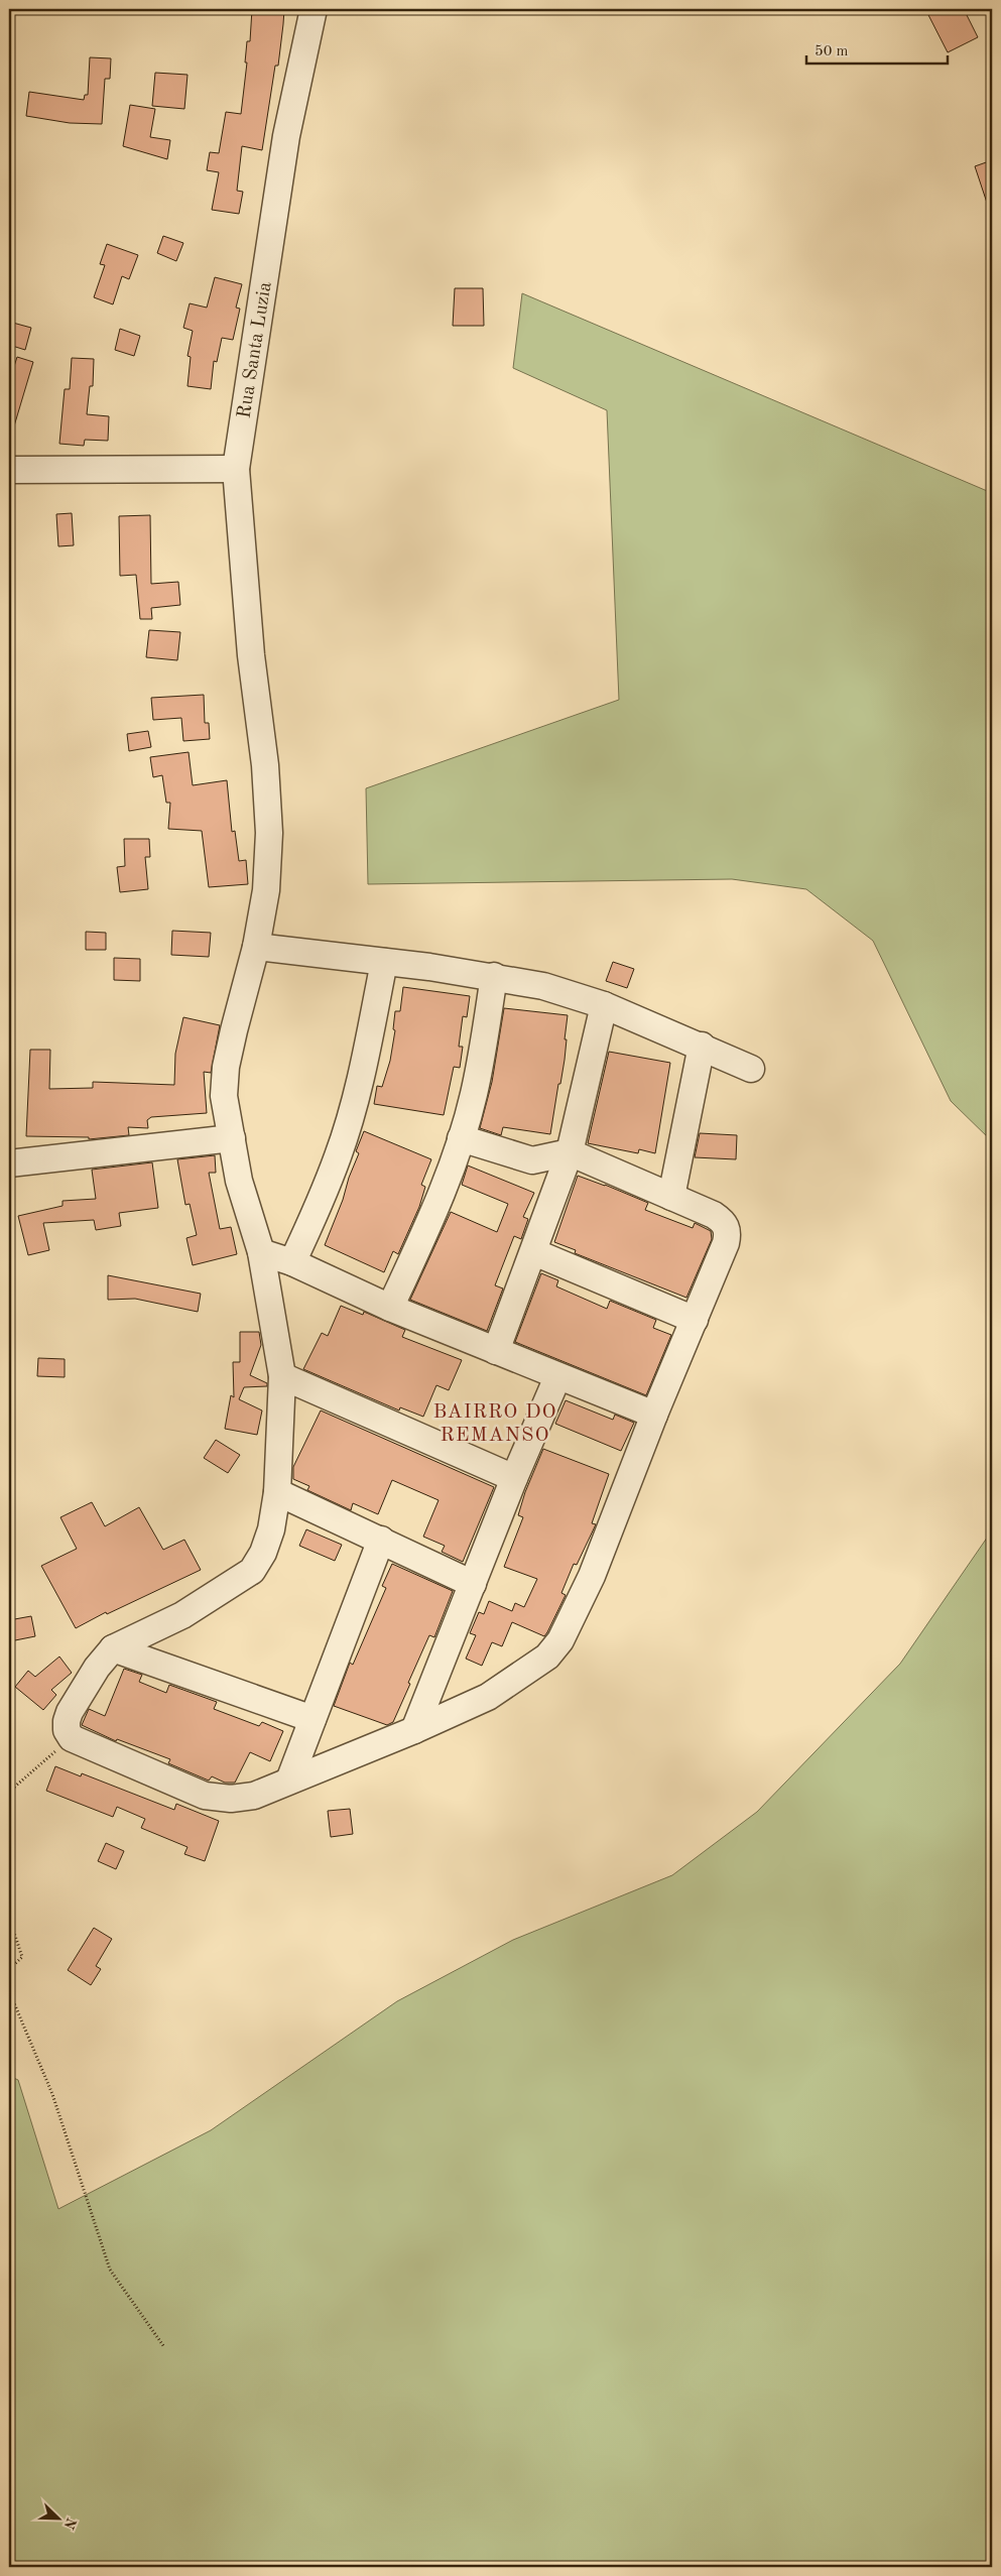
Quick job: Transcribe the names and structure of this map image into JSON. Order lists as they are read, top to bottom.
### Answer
{
  "streets": {
    "street": ["Rua Santa Luzia"]
  },
  "districts": ["BAIRRO DO REMANSO"],
  "scale_bar": "50 m",
  "north": "bottom right"
}
